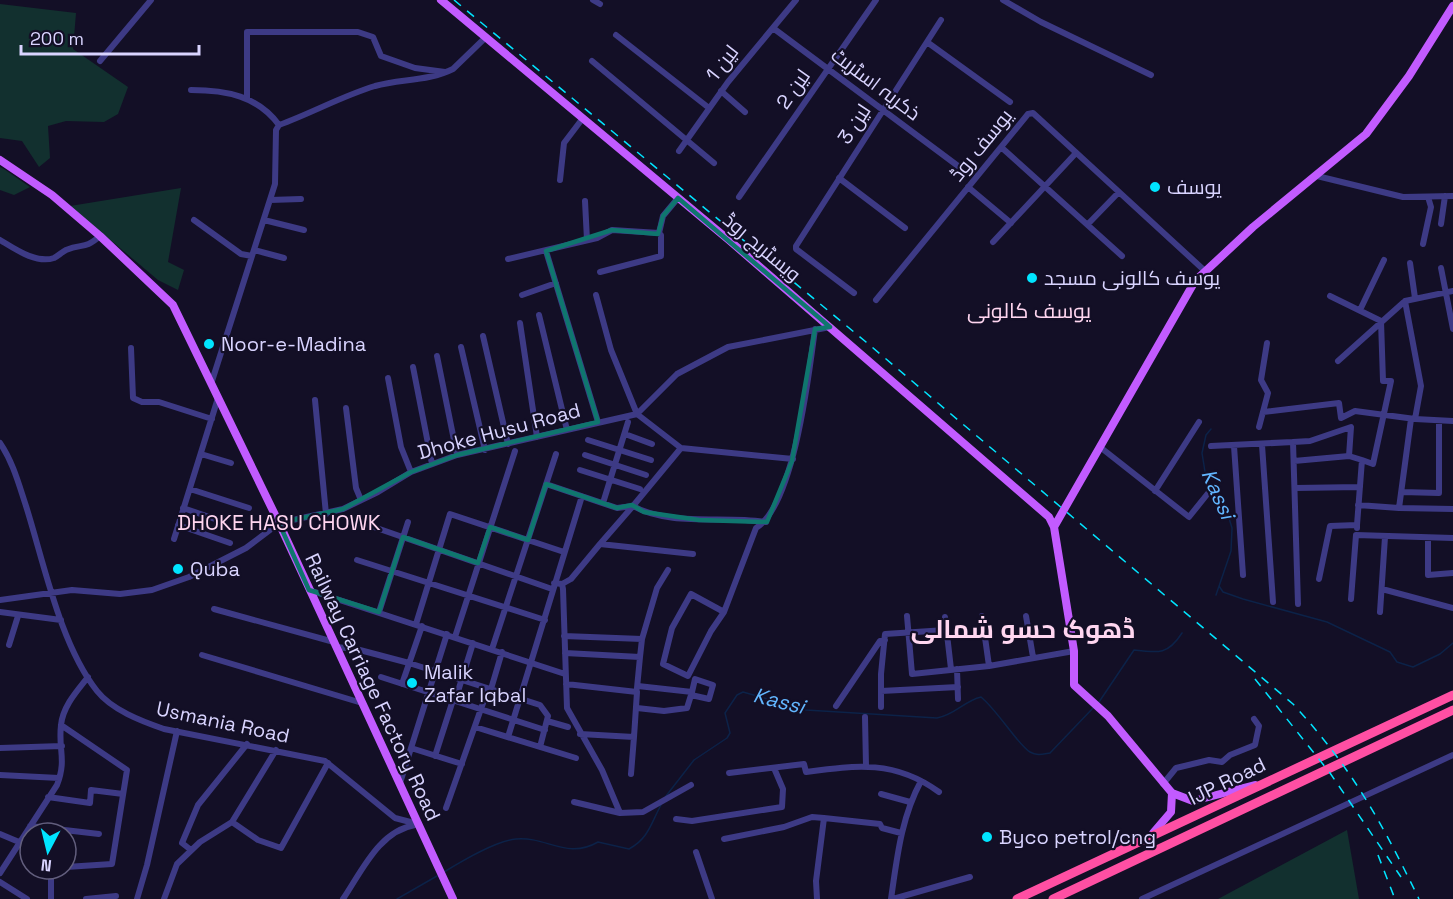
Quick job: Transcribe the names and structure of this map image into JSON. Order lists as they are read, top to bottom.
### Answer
{
  "streets": {
    "highway": ["IJP Road"],
    "main road": ["ویسٹریج روڈ", "Railway Carriage Factory Road"],
    "street": [
      "لین 1",
      "ذکریہ اسٹریٹ",
      "لین 2",
      "لین 3",
      "یوسف روڈ",
      "Dhoke Husu Road",
      "Usmania Road"
    ]
  },
  "crossings": [
    ["لین 1", "ذکریہ اسٹریٹ"],
    ["ذکریہ اسٹریٹ", "لین 2"],
    ["ذکریہ اسٹریٹ", "لین 3"],
    ["Dhoke Husu Road", "Railway Carriage Factory Road"],
    ["Dhoke Husu Road", "Usmania Road"],
    ["Railway Carriage Factory Road", "Usmania Road"]
  ],
  "districts": ["یوسف کالونی", "DHOKE HASU CHOWK", "ڈھوک حسو شمالی"],
  "water": ["Kassi"],
  "places": [
    "یوسف",
    "یوسف کالونی مسجد",
    "Noor-e-Madina",
    "Quba",
    "Malik Zafar Iqbal",
    "Byco petrol/cng"
  ],
  "scale_bar": "200 m",
  "north": "bottom"
}
